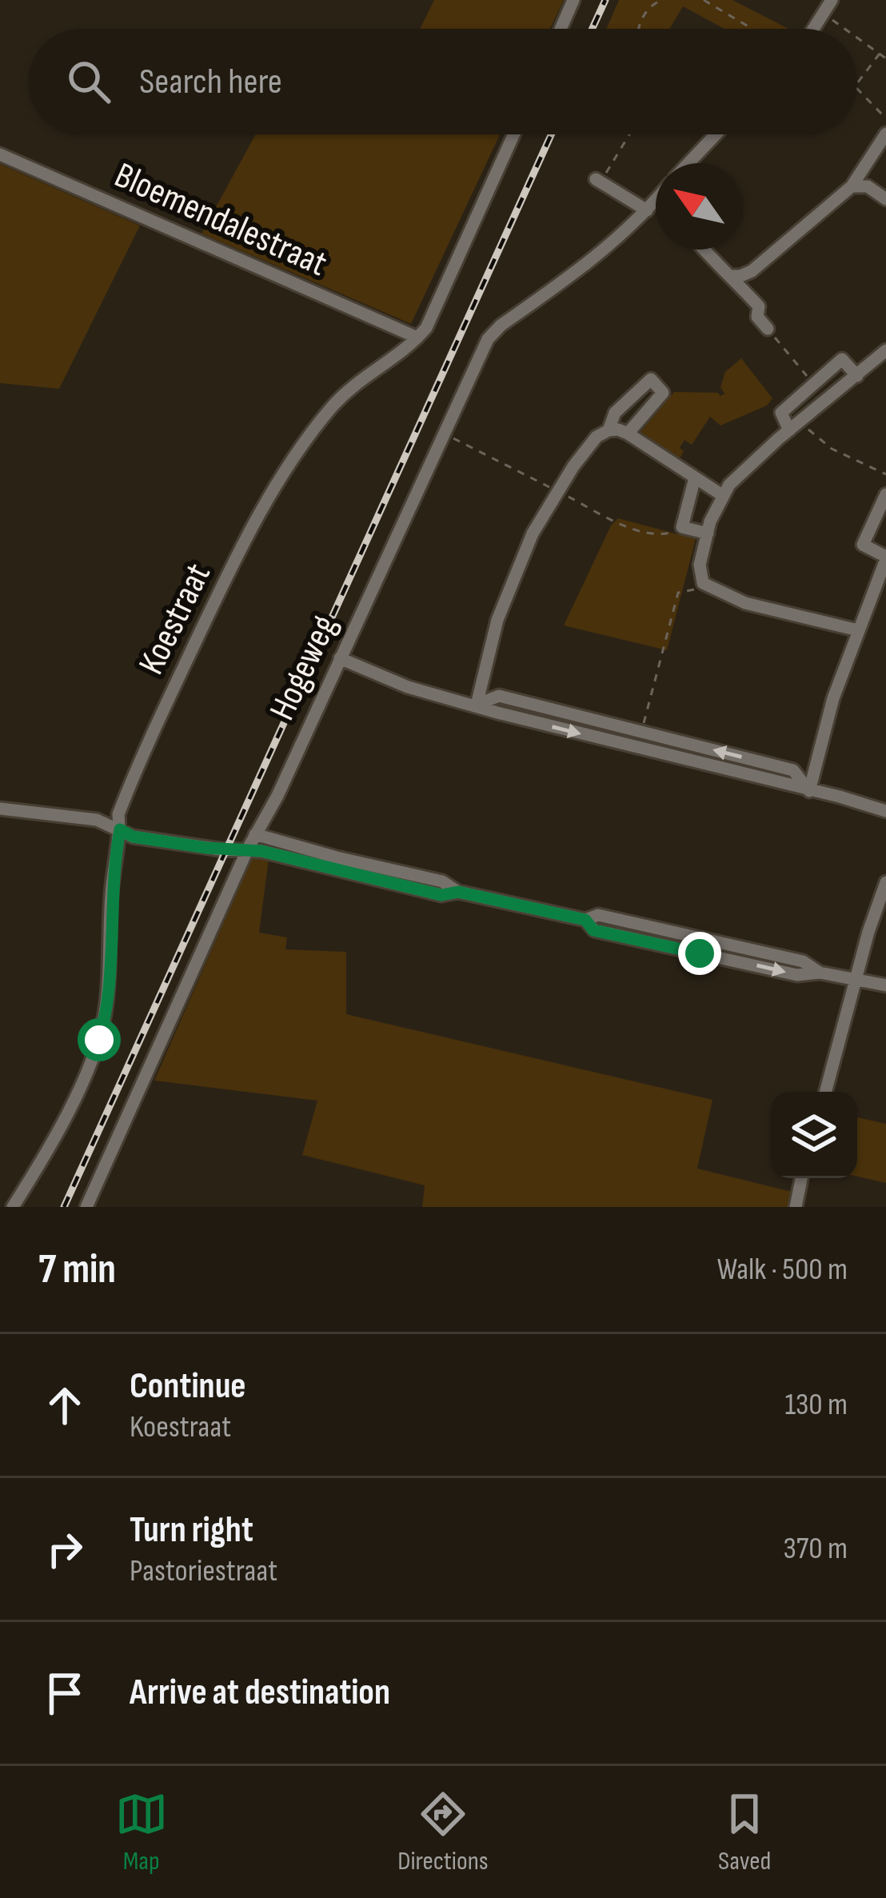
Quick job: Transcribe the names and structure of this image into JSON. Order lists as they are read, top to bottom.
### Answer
{
  "streets": {
    "street": ["Bloemendalestraat", "Koestraat", "Hogeweg"]
  },
  "crossings": [
    ["Bloemendalestraat", "Koestraat"]
  ],
  "north": "top left",
  "page": {
    "search": "Search here",
    "heading": ["7 min", "Walk · 500 m"],
    "list": [
      ["Continue", "Koestraat", "130 m"],
      ["Turn right", "Pastoriestraat", "370 m"],
      "Arrive at destination"
    ],
    "nav": ["Map", "Directions", "Saved"]
  }
}
